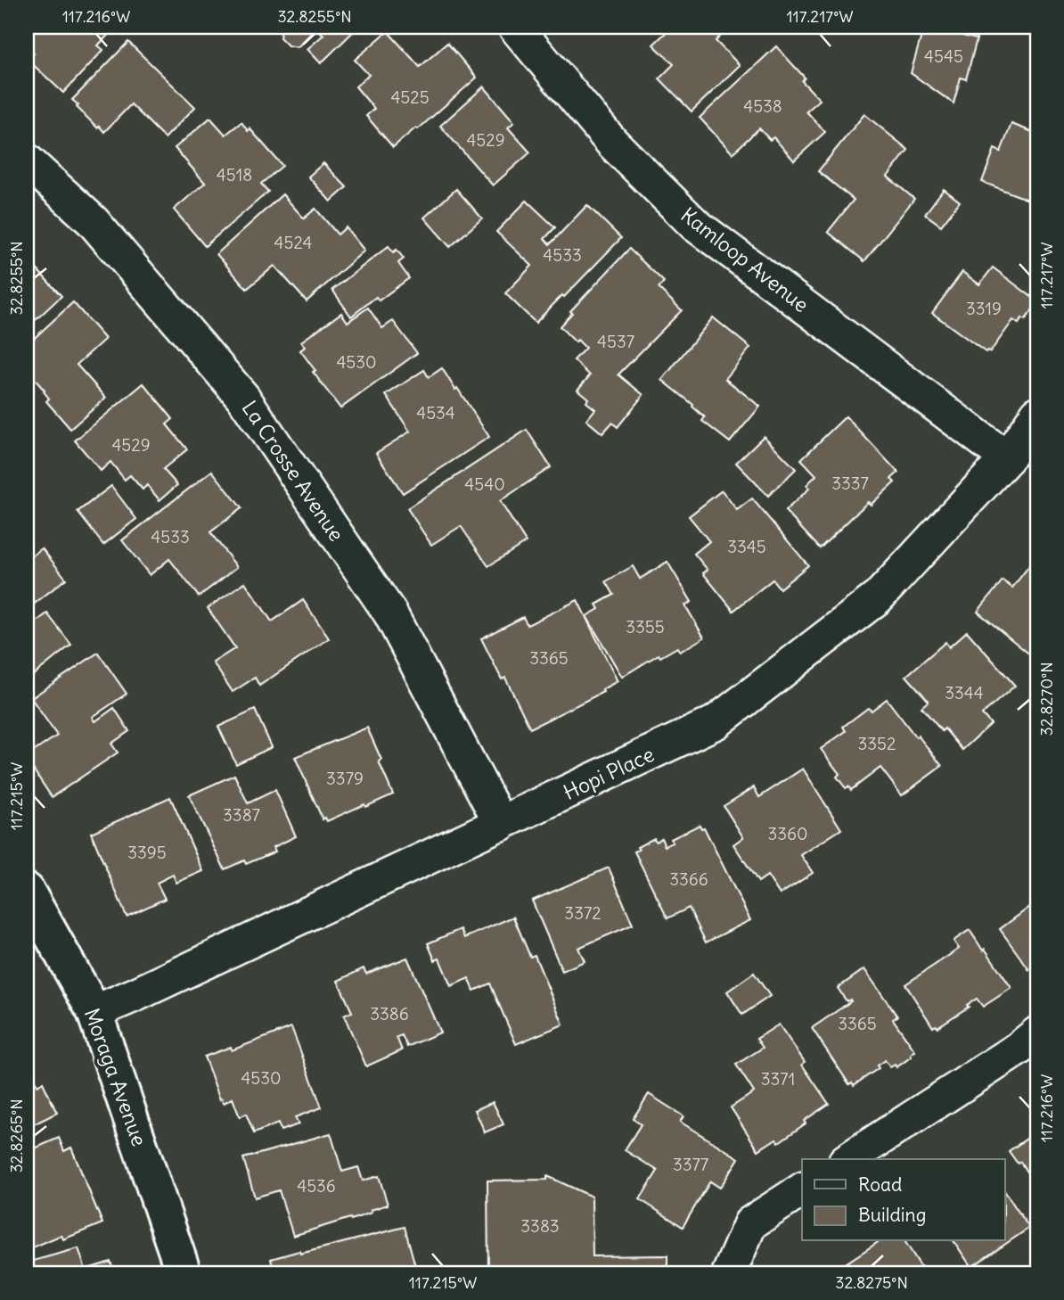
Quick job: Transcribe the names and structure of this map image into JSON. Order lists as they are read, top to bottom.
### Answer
{
  "streets": {
    "main road": ["Moraga Avenue"],
    "street": ["Kamloop Avenue", "La Crosse Avenue", "Hopi Place"]
  },
  "crossings": [
    ["Kamloop Avenue", "Hopi Place"],
    ["La Crosse Avenue", "Hopi Place"],
    ["Hopi Place", "Moraga Avenue"]
  ],
  "house_numbers": [
    "4545",
    "4525",
    "4538",
    "4529",
    "4518",
    "4524",
    "4533",
    "3319",
    "4537",
    "4530",
    "4534",
    "4529",
    "3337",
    "4540",
    "4533",
    "3345",
    "3355",
    "3365",
    "3344",
    "3352",
    "3379",
    "3387",
    "3360",
    "3395",
    "3366",
    "3372",
    "3386",
    "3365",
    "4530",
    "3371",
    "3377",
    "4536",
    "3383"
  ],
  "legend": ["Road", "Building"],
  "coordinates": [
    "117.216°W",
    "32.8255°N",
    "117.217°W",
    "32.8270°N",
    "117.215°W",
    "32.8265°N",
    "32.8275°N"
  ]
}
